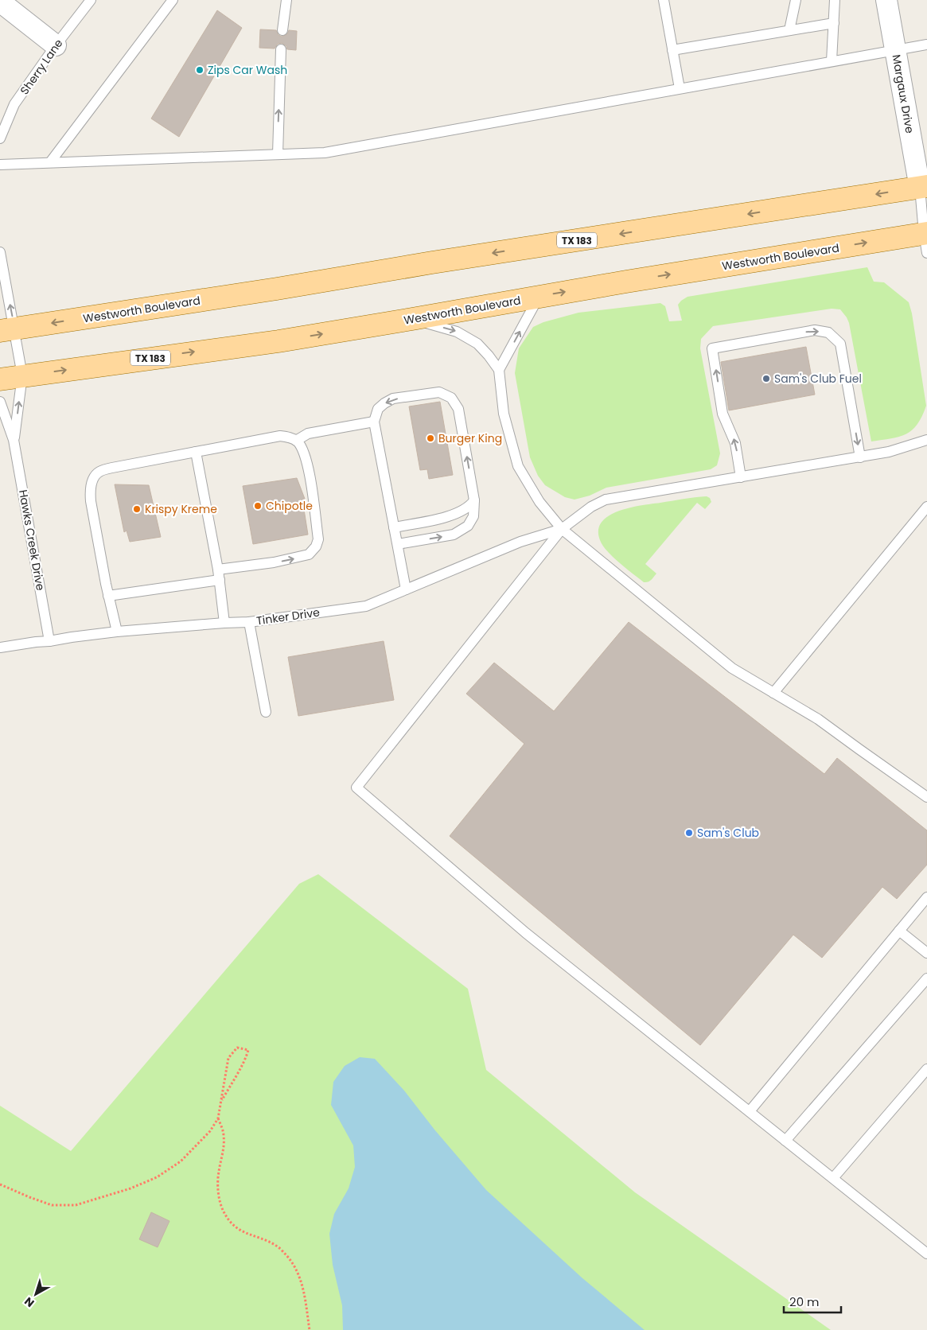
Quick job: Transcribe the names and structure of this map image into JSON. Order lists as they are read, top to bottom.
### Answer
{
  "streets": {
    "main road": ["TX 183", "Westworth Boulevard"],
    "street": ["Margaux Drive"],
    "lane": ["Sherry Lane", "Hawks Creek Drive", "Tinker Drive"]
  },
  "crossings": [
    ["Margaux Drive", "Westworth Boulevard"],
    ["Westworth Boulevard", "Hawks Creek Drive"],
    ["Hawks Creek Drive", "Tinker Drive"]
  ],
  "places": [
    "Zips Car Wash",
    "Sam's Club Fuel",
    "Burger King",
    "Chipotle",
    "Krispy Kreme",
    "Sam's Club"
  ],
  "scale_bar": "20 m",
  "north": "bottom left"
}
